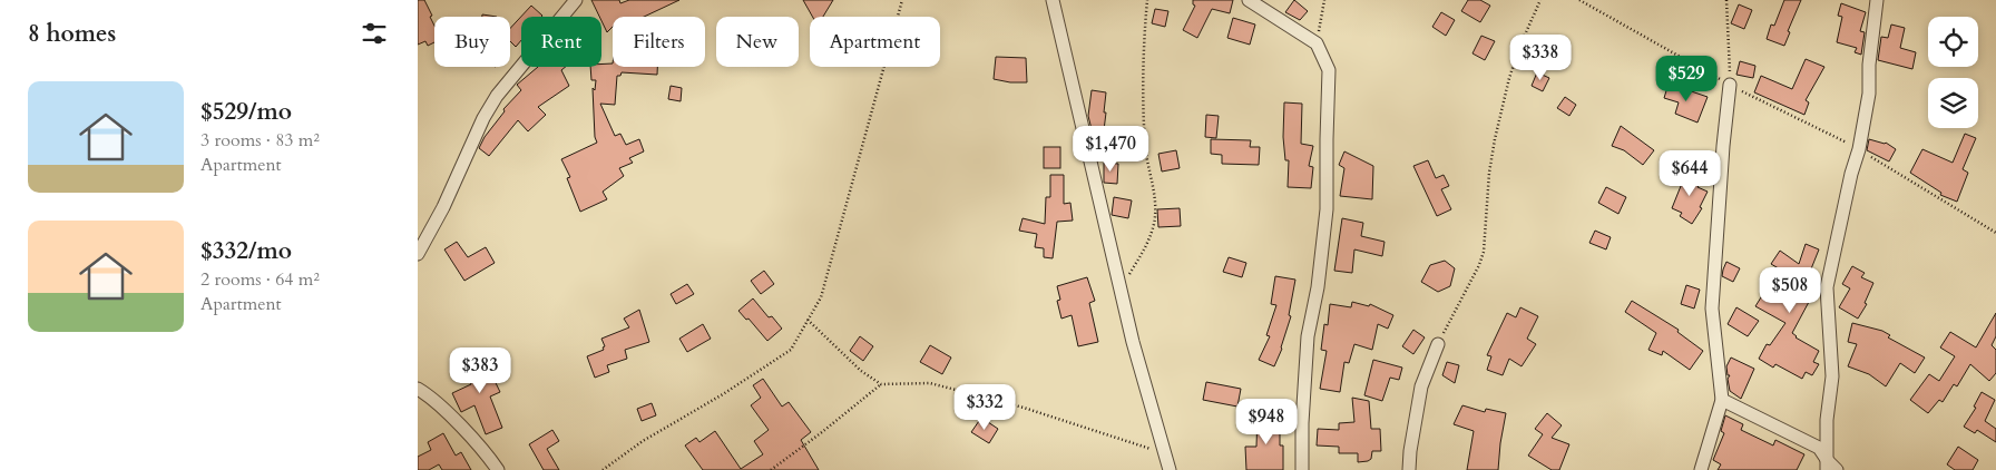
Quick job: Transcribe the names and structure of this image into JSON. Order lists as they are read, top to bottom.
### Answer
{
  "page": {
    "heading": "8 homes",
    "chip": [
      "Buy",
      "Rent",
      "Filters",
      "New",
      "Apartment"
    ],
    "price": [
      "$338",
      "$529",
      "$1,470",
      "$644",
      "$508",
      "$383",
      "$332",
      "$948"
    ],
    "list": [
      {
        "name": "$529/mo",
        "note": "3 rooms · 83 m² · Apartment"
      },
      {
        "name": "$332/mo",
        "note": "2 rooms · 64 m² · Apartment"
      }
    ]
  }
}
